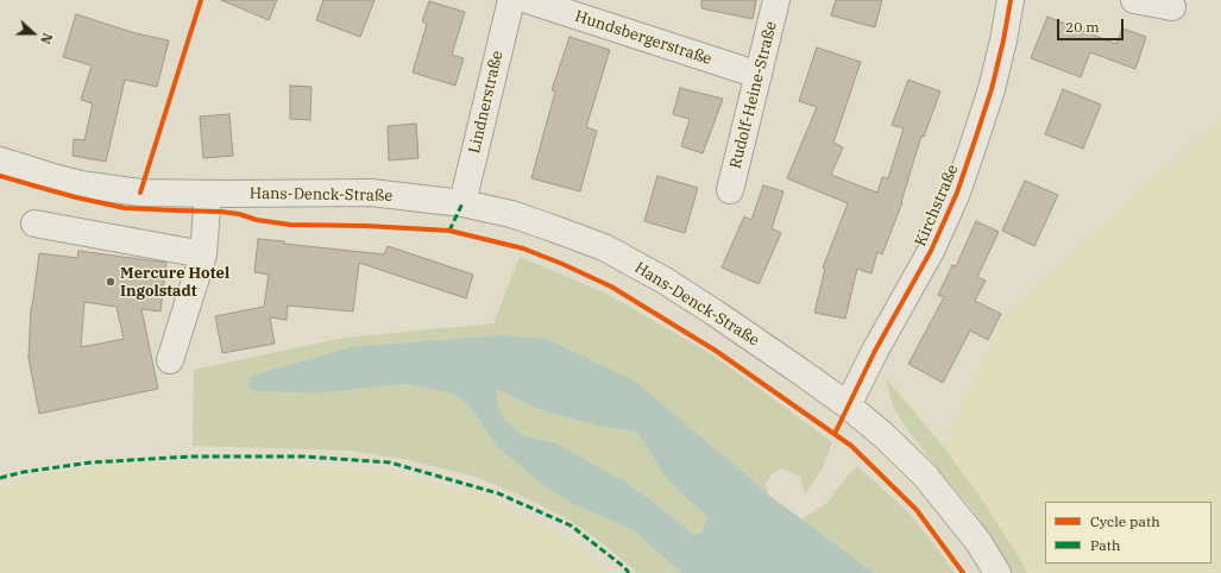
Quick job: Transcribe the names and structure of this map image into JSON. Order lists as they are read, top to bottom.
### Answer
{
  "streets": {
    "street": [
      "Hundsbergerstraße",
      "Rudolf-Heine-Straße",
      "Lindnerstraße",
      "Hans-Denck-Straße",
      "Kirchstraße"
    ]
  },
  "crossings": [
    ["Hundsbergerstraße", "Rudolf-Heine-Straße"],
    ["Lindnerstraße", "Hans-Denck-Straße"],
    ["Hans-Denck-Straße", "Kirchstraße"]
  ],
  "places": ["Mercure Hotel Ingolstadt"],
  "legend": ["Cycle path", "Path"],
  "scale_bar": "20 m",
  "north": "right"
}
